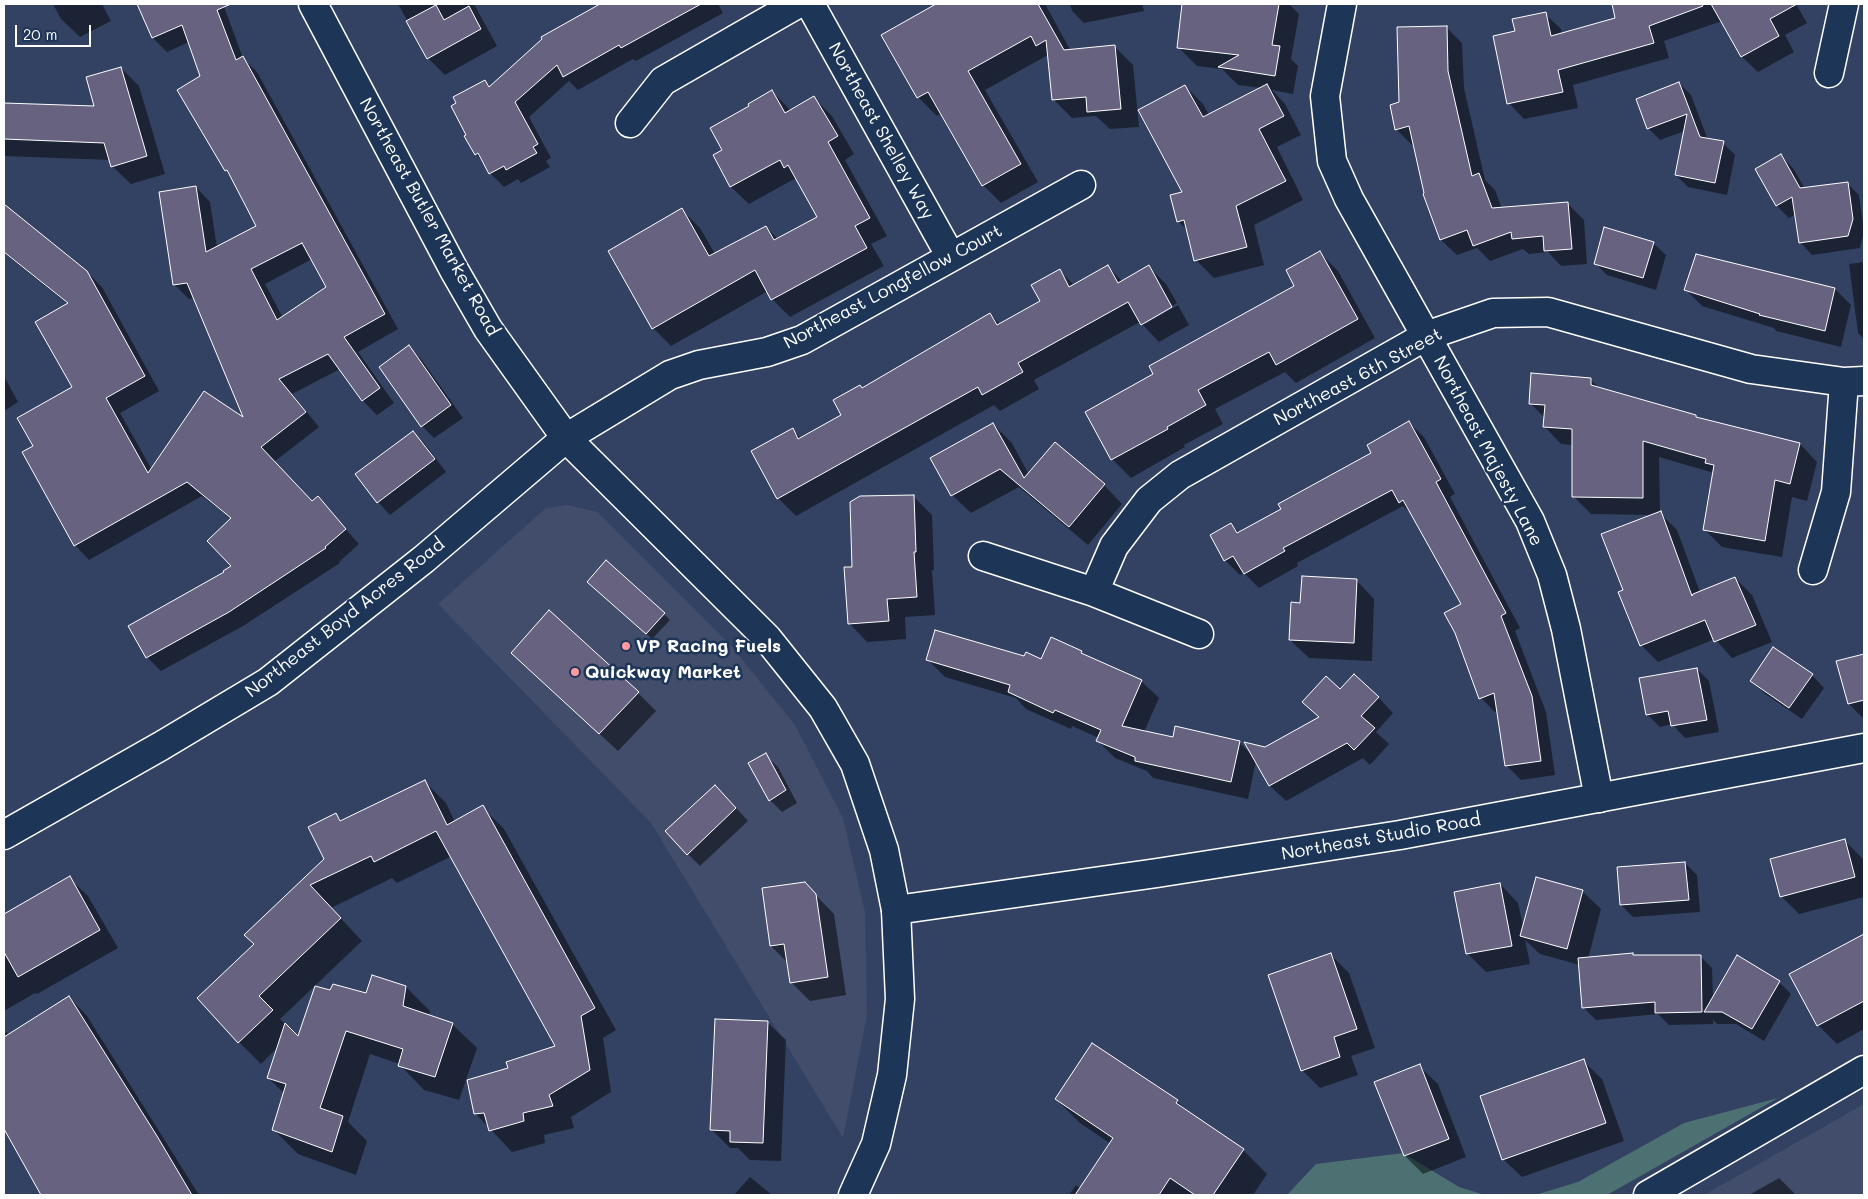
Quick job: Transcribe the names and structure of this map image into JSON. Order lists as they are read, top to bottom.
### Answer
{
  "streets": {
    "street": [
      "Northeast Shelley Way",
      "Northeast Butler Market Road",
      "Northeast Longfellow Court",
      "Northeast 6th Street",
      "Northeast Majesty Lane",
      "Northeast Boyd Acres Road",
      "Northeast Studio Road"
    ]
  },
  "crossings": [
    ["Northeast Shelley Way", "Northeast Longfellow Court"],
    ["Northeast Butler Market Road", "Northeast Longfellow Court"],
    ["Northeast Butler Market Road", "Northeast Boyd Acres Road"],
    ["Northeast Butler Market Road", "Northeast Studio Road"],
    ["Northeast Longfellow Court", "Northeast Boyd Acres Road"],
    ["Northeast 6th Street", "Northeast Majesty Lane"],
    ["Northeast Majesty Lane", "Northeast Studio Road"]
  ],
  "places": ["VP Racing Fuels", "Quickway Market"],
  "scale_bar": "20 m"
}
